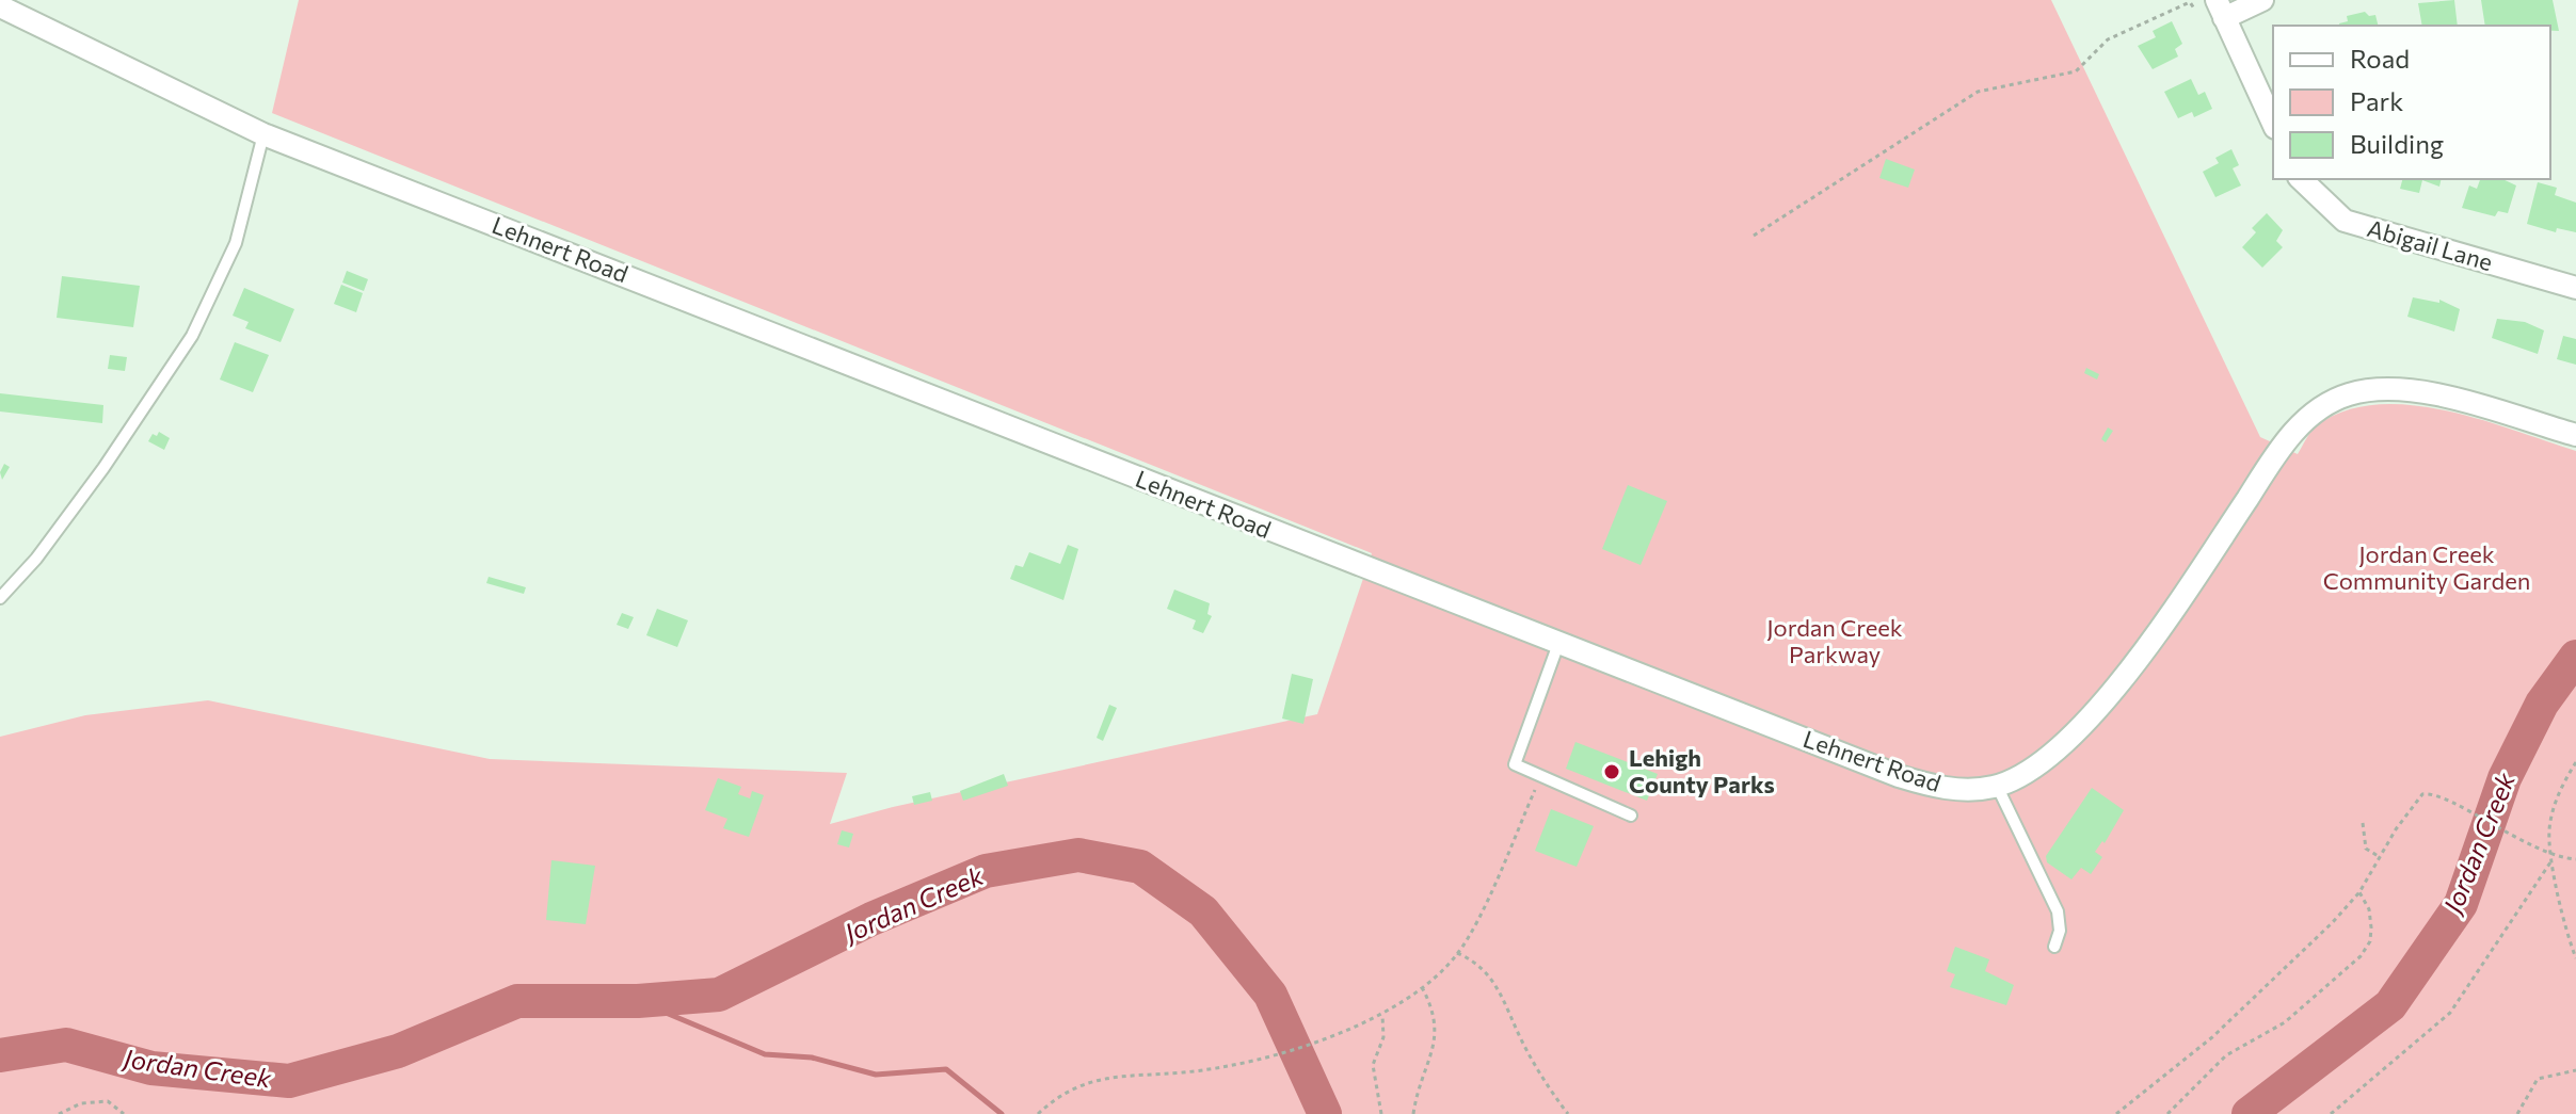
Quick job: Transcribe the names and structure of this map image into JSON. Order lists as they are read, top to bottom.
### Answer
{
  "streets": {
    "street": ["Abigail Lane", "Lehnert Road"]
  },
  "water": ["Jordan Creek"],
  "parks": ["Jordan Creek Community Garden", "Jordan Creek Parkway"],
  "places": ["Lehigh County Parks"],
  "legend": ["Road", "Park", "Building"]
}
